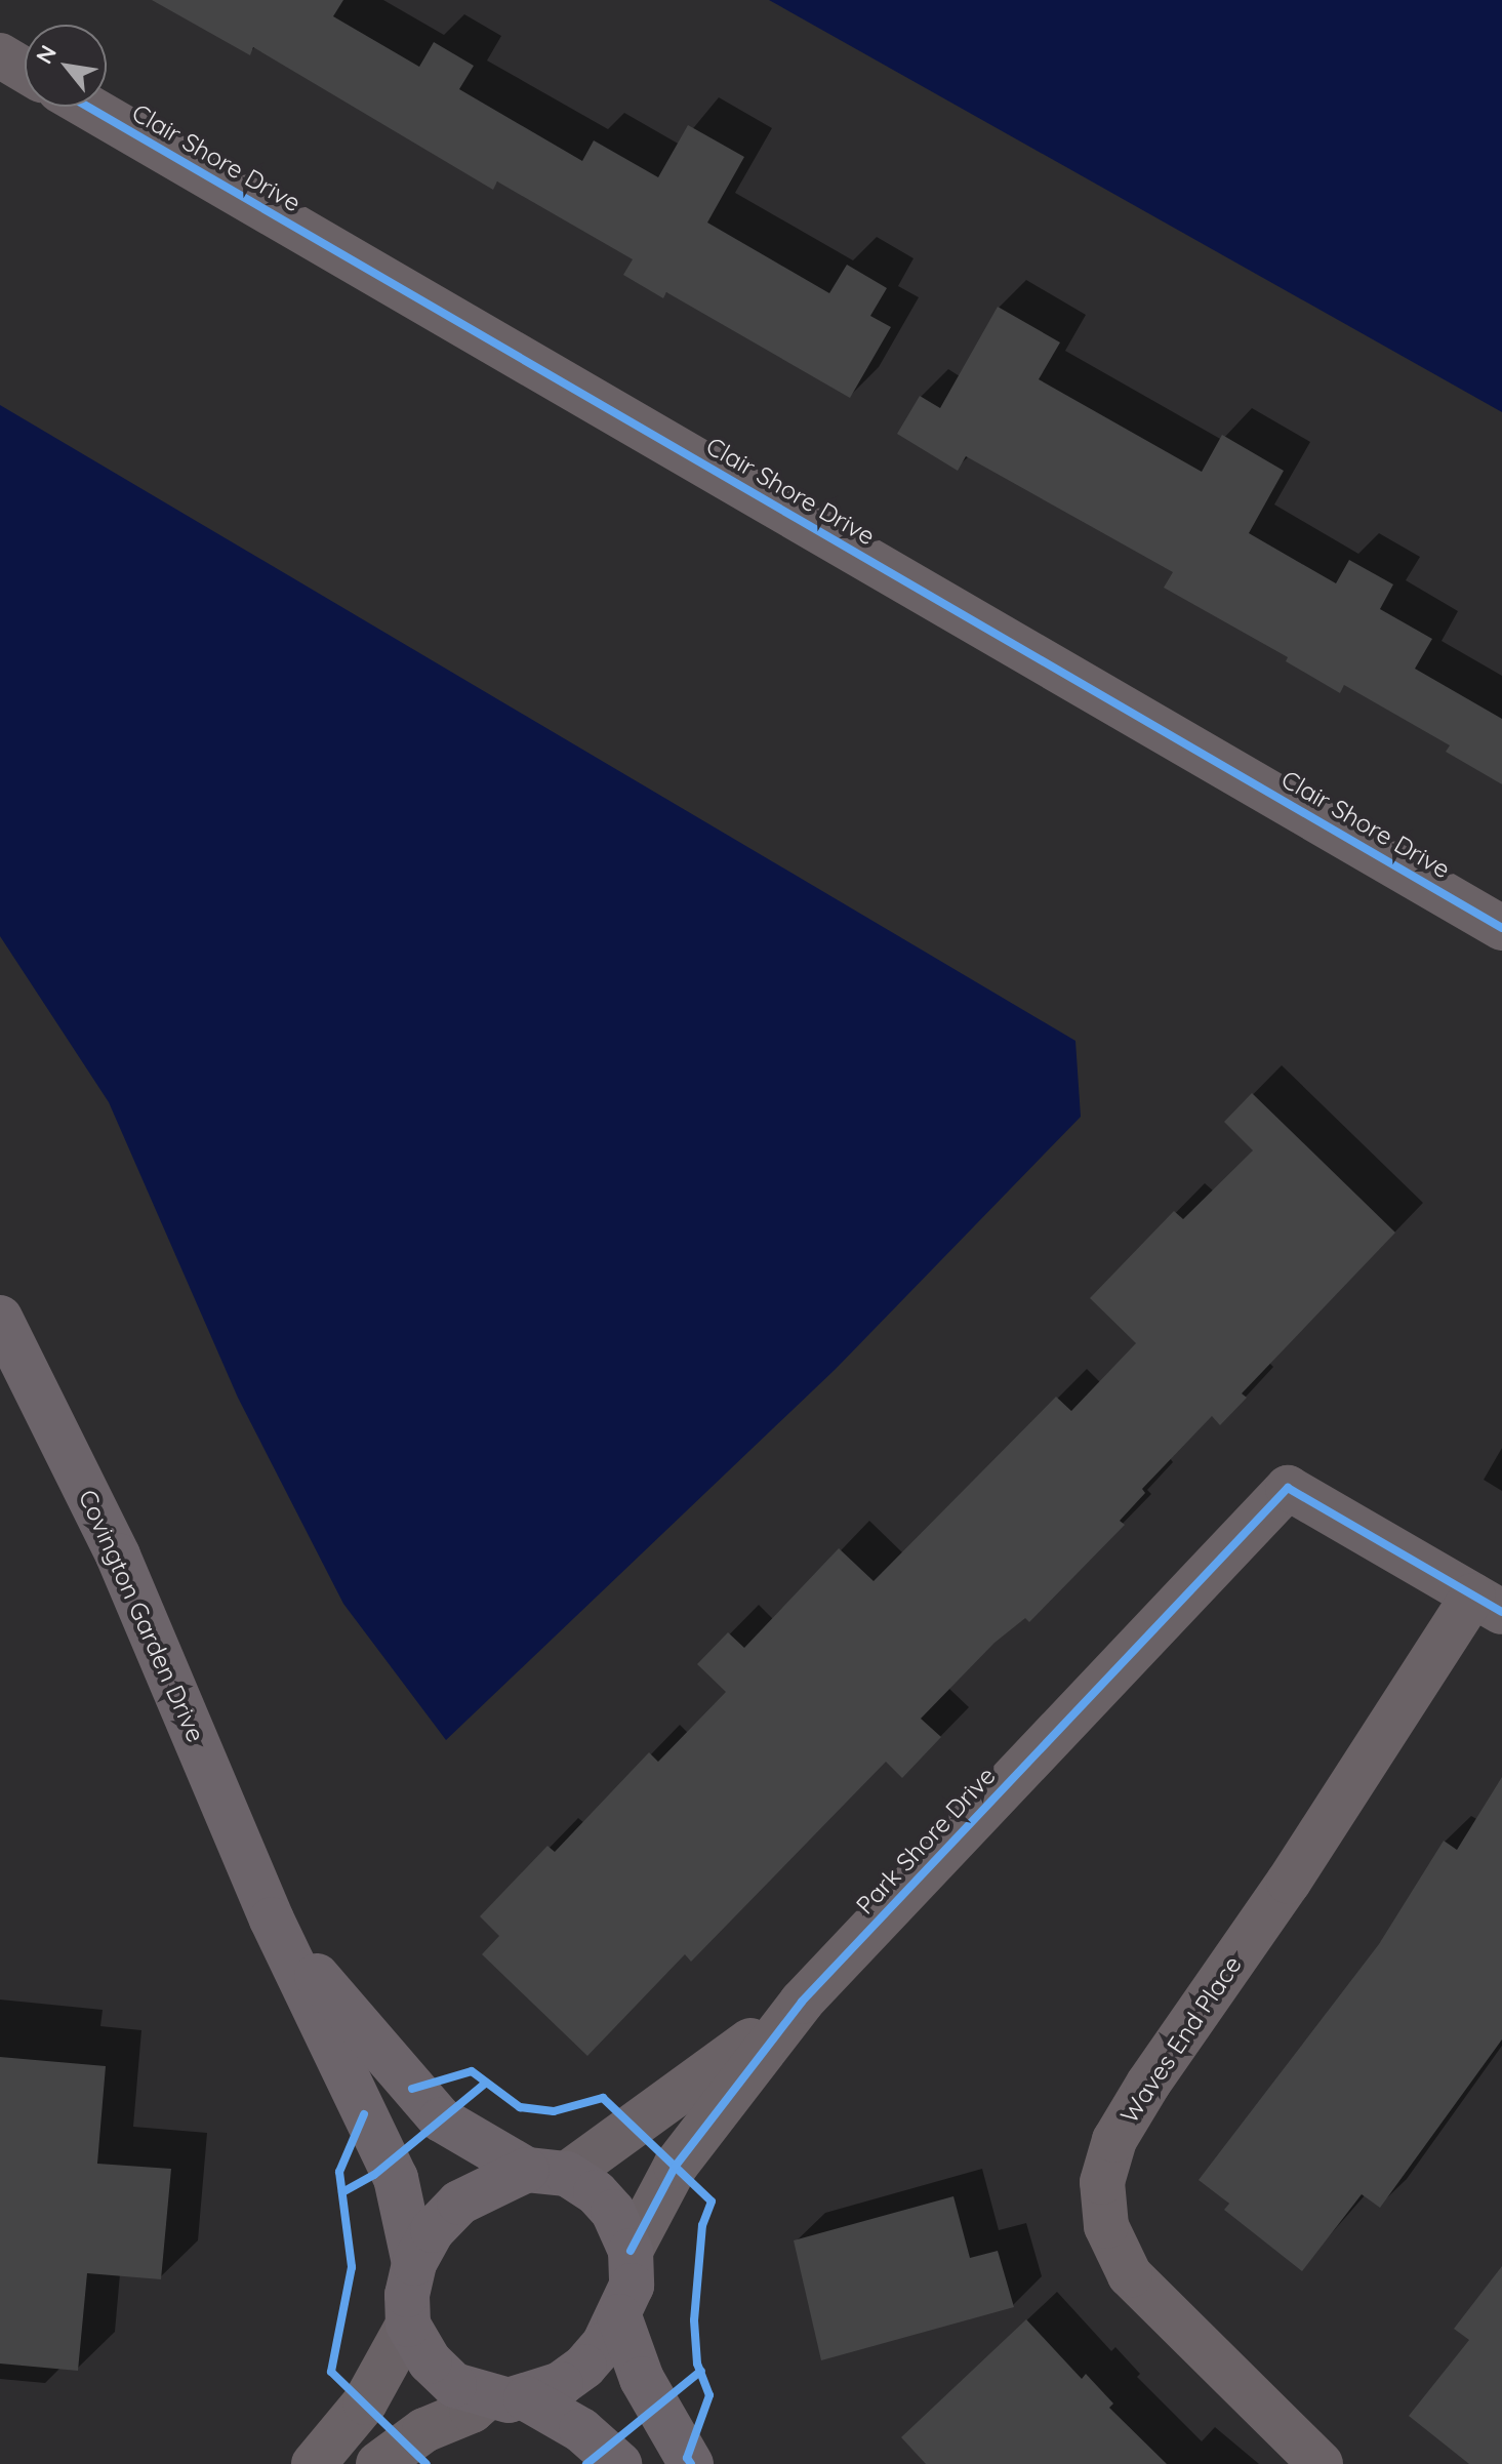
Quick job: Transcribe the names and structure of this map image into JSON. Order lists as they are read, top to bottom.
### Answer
{
  "streets": {
    "street": [
      "Clair Shore Drive",
      "Covington Garden Drive",
      "Park Shore Drive",
      "Waves End Place"
    ]
  },
  "crossings": [
    ["Covington Garden Drive", "Park Shore Drive"],
    ["Park Shore Drive", "Waves End Place"]
  ],
  "north": "top left"
}
